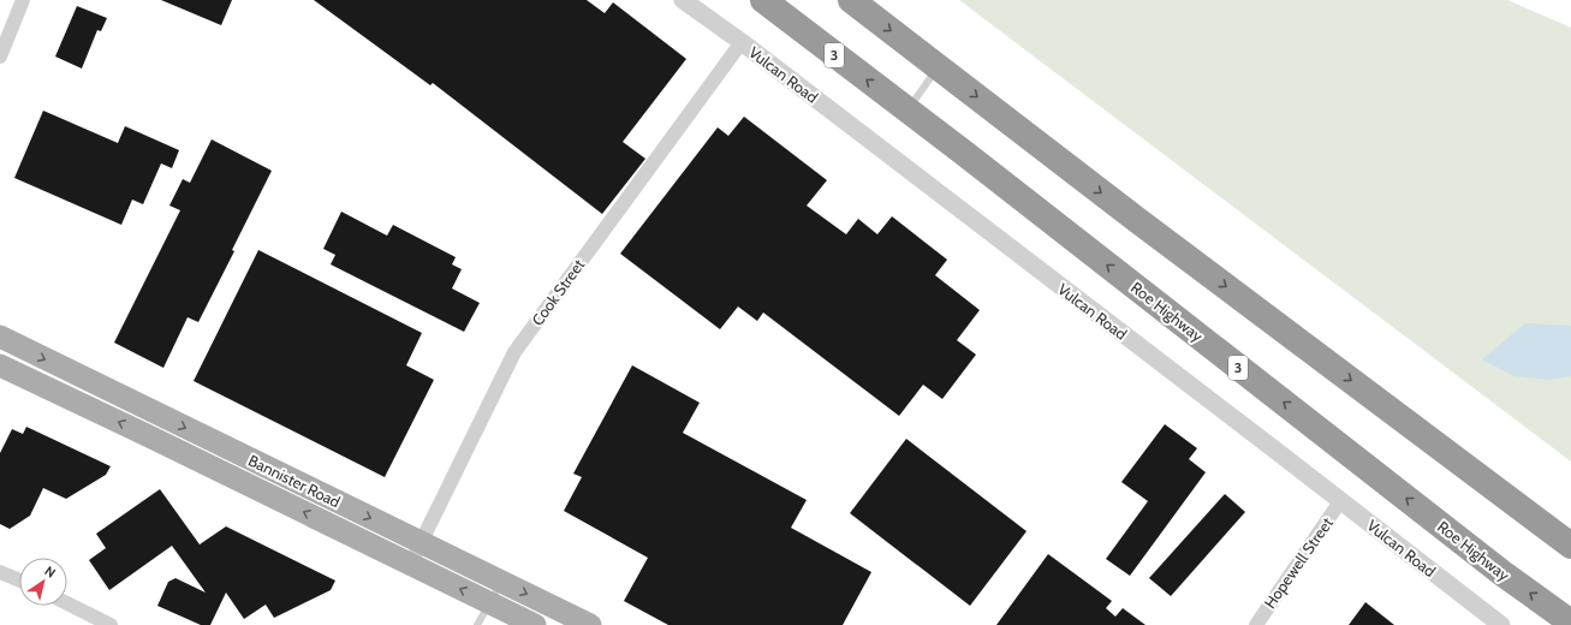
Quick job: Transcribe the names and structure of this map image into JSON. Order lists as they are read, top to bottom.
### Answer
{
  "streets": {
    "highway": ["3", "Roe Highway"],
    "main road": ["Bannister Road"],
    "street": ["Vulcan Road", "Cook Street", "Hopewell Street"]
  },
  "crossings": [
    ["Vulcan Road", "Cook Street"],
    ["Vulcan Road", "Hopewell Street"],
    ["Cook Street", "Bannister Road"]
  ],
  "north": "top right"
}
